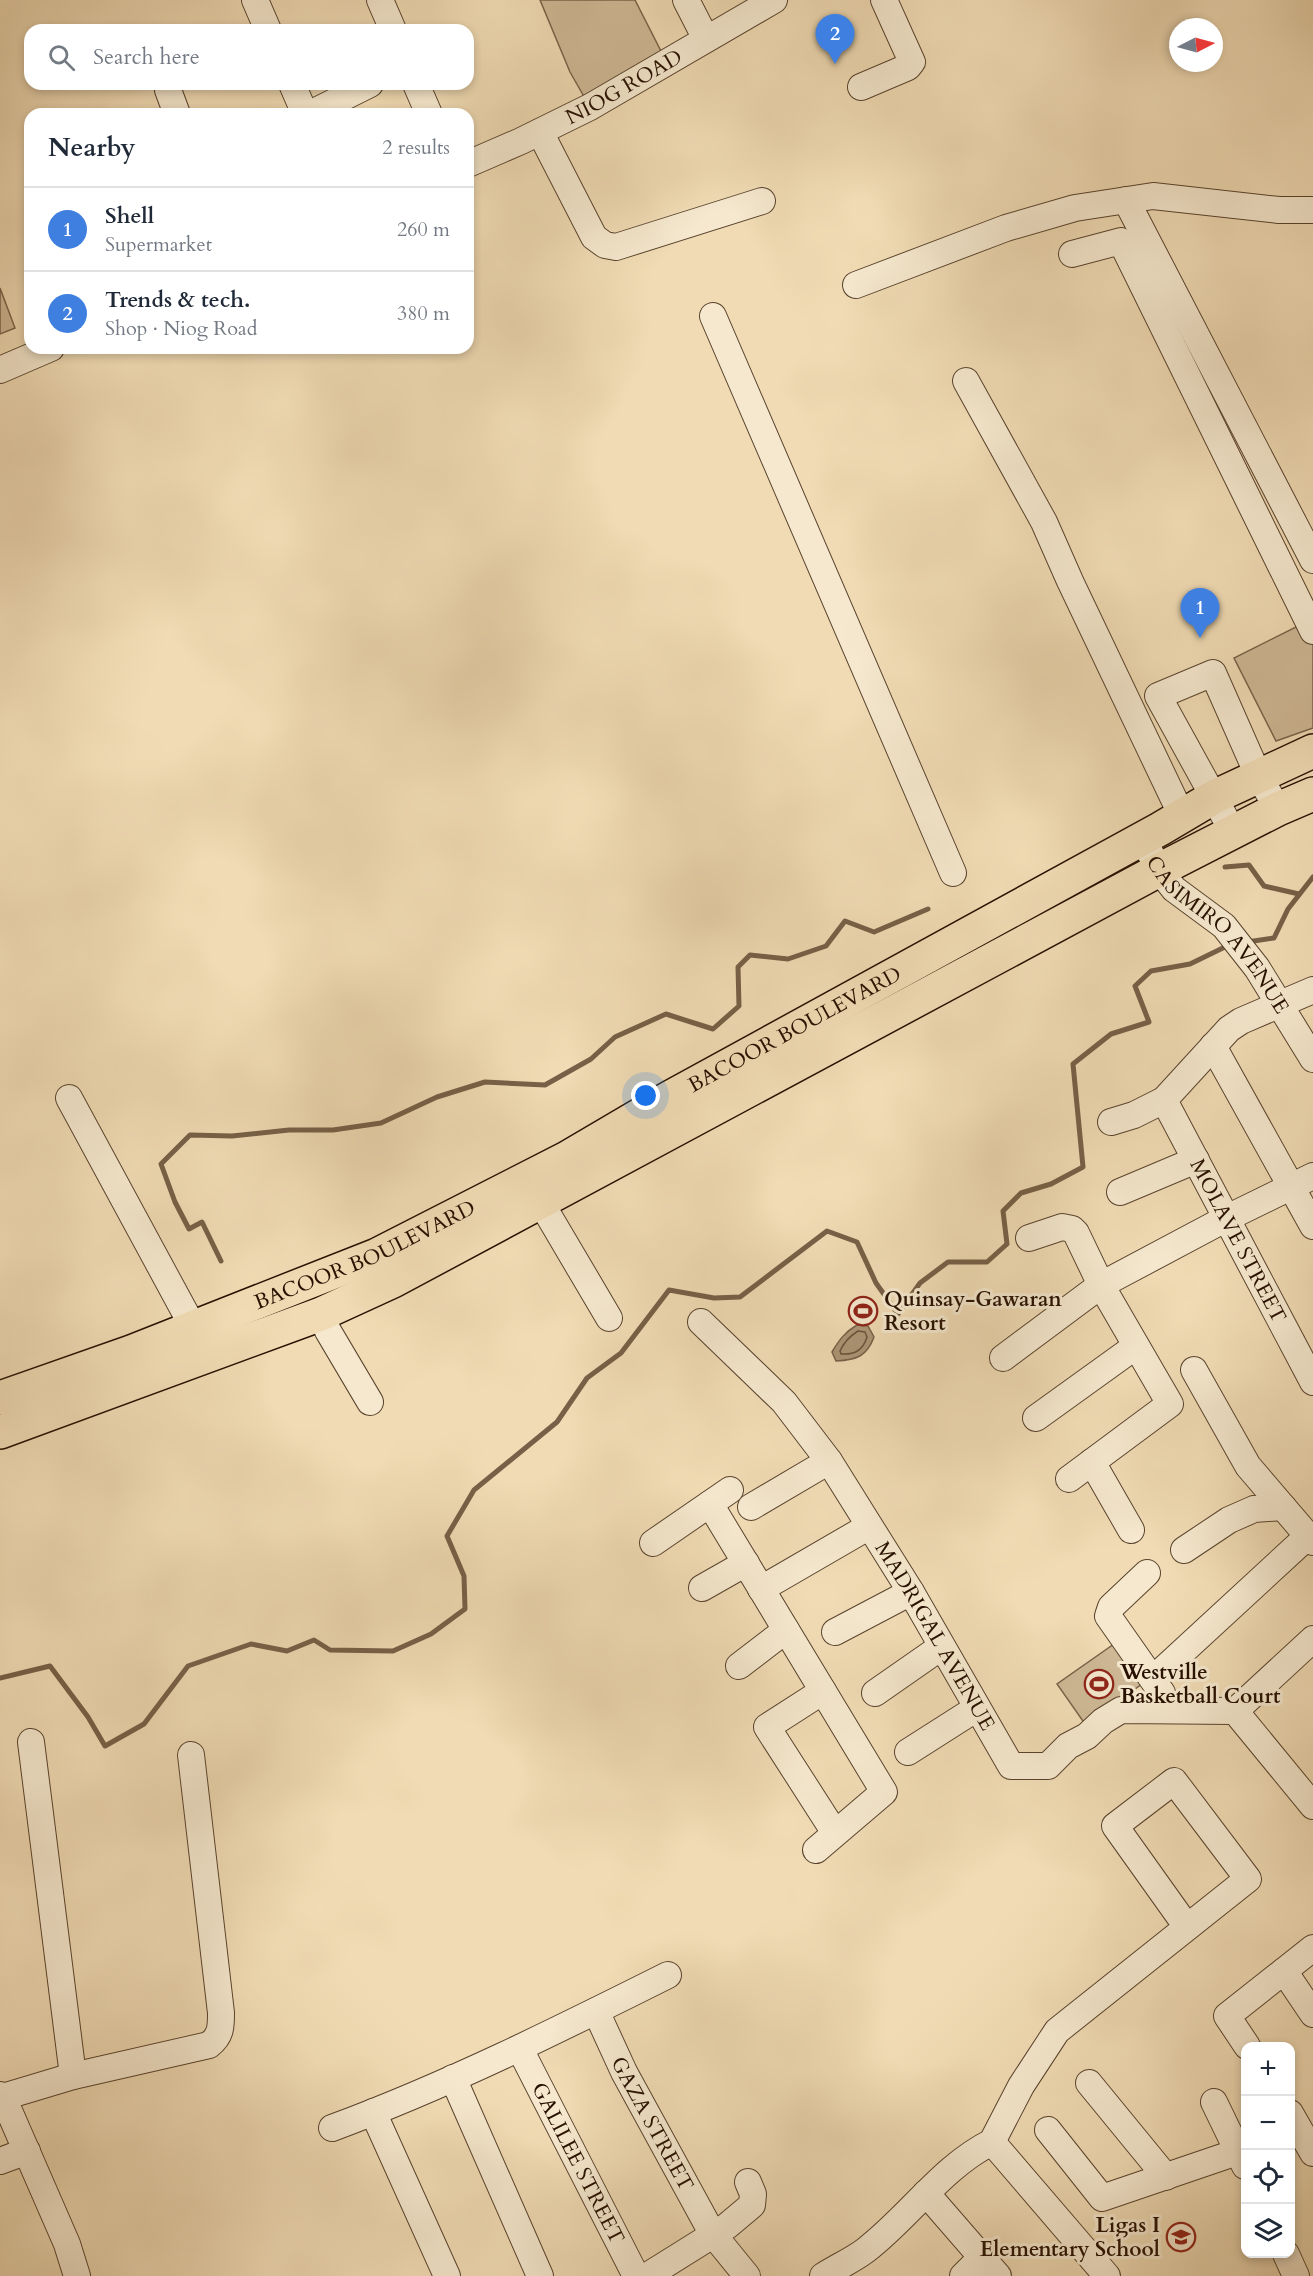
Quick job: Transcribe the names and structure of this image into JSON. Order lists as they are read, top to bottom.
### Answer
{
  "streets": {
    "main road": ["BACOOR BOULEVARD"],
    "street": [
      "NIOG ROAD",
      "CASIMIRO AVENUE",
      "MOLAVE STREET",
      "MADRIGAL AVENUE",
      "GAZA STREET",
      "GALILEE STREET"
    ]
  },
  "crossings": [
    ["CASIMIRO AVENUE", "BACOOR BOULEVARD"]
  ],
  "places": {
    "sports": ["Quinsay-Gawaran Resort", "Westville Basketball Court"],
    "school or university": ["Ligas I Elementary School"]
  },
  "north": "right",
  "page": {
    "pins": ["2", "1"],
    "search": "Search here",
    "heading": ["Nearby", "2 results"],
    "list": [
      {
        "mark": "1",
        "name": "Shell",
        "note": "Supermarket",
        "value": "260 m"
      },
      {
        "mark": "2",
        "name": "Trends & tech.",
        "note": "Shop · Niog Road",
        "value": "380 m"
      }
    ],
    "map_buttons": ["+", "−"]
  }
}
